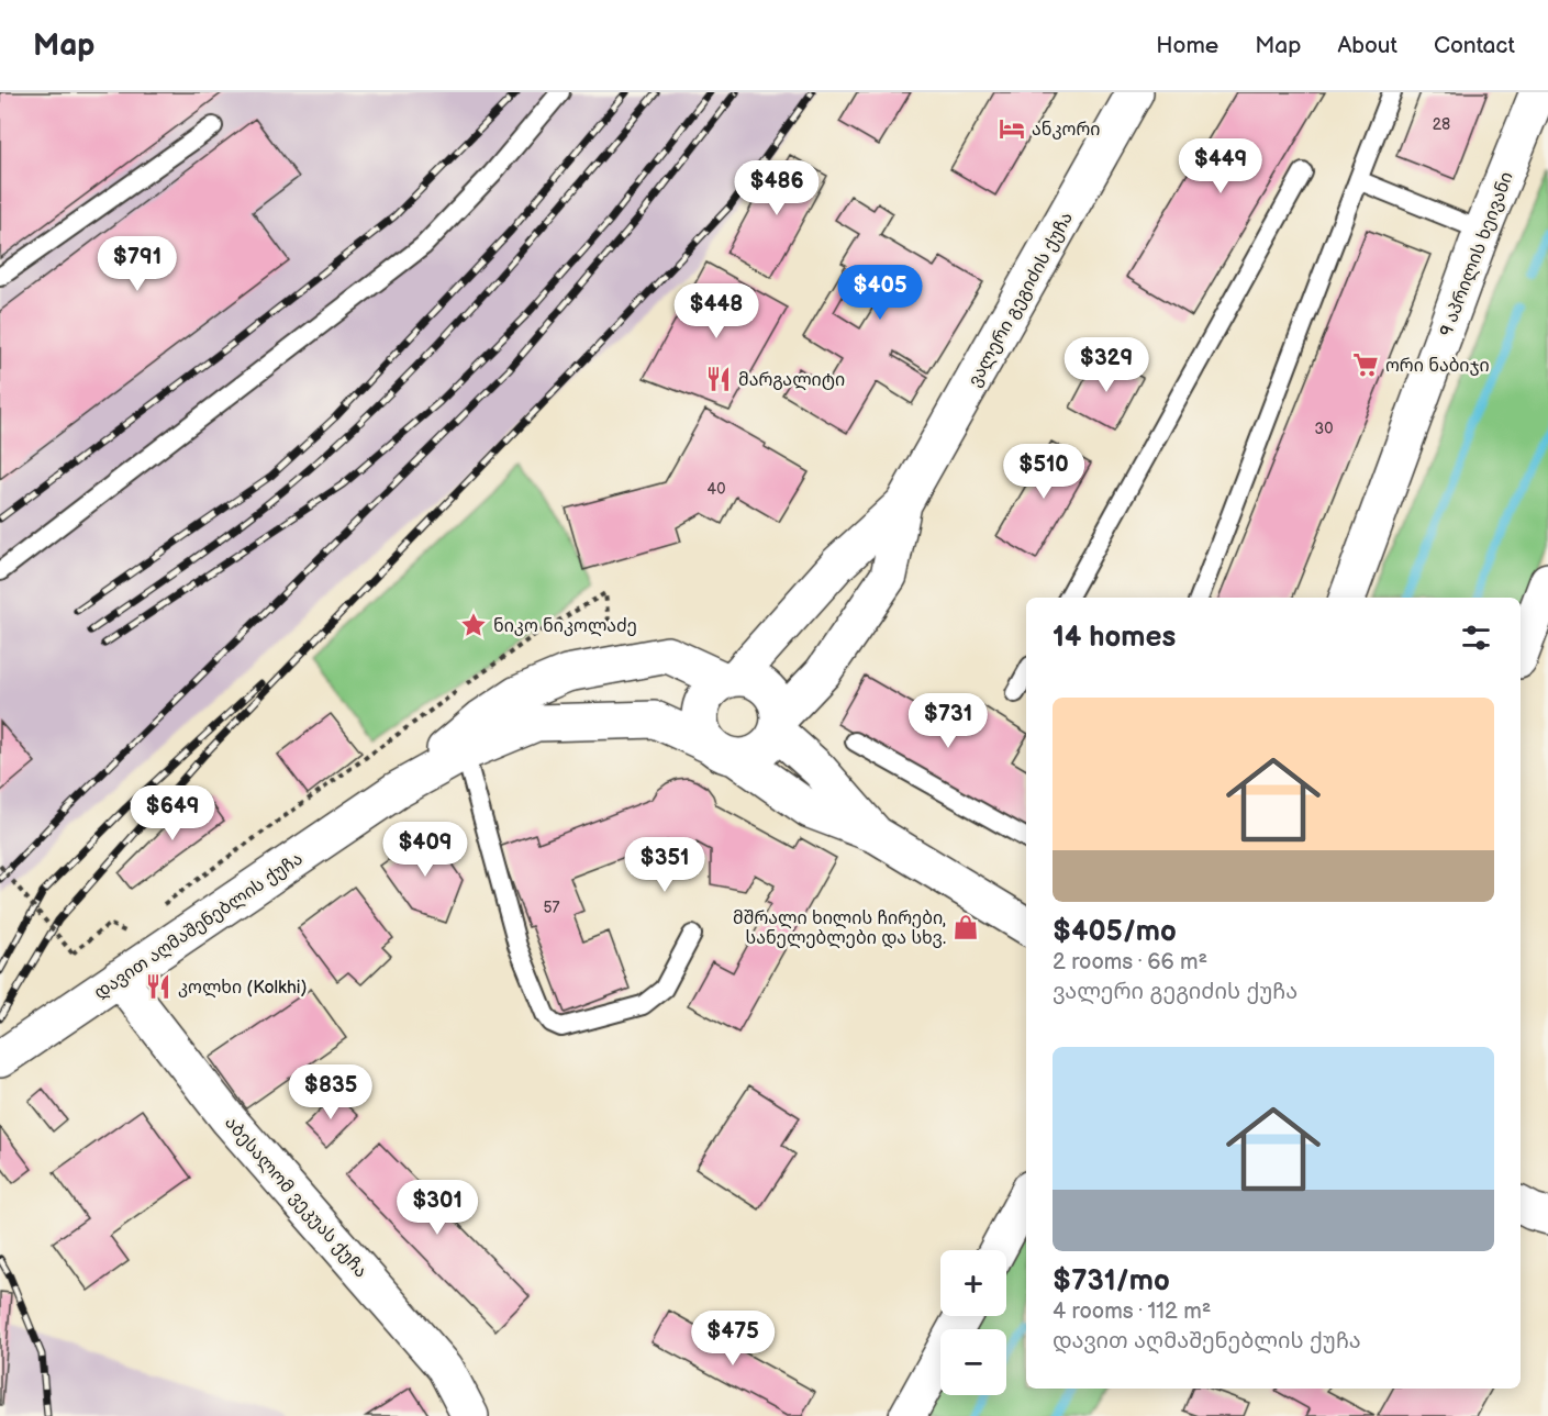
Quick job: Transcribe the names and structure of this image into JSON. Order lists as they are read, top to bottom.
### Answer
{
  "streets": {
    "street": [
      "9 აპრილის ხეივანი",
      "ვალერი გეგიძის ქუჩა",
      "დავით აღმაშენებლის ქუჩა",
      "აბესალომ ვეკუას ქუჩა"
    ]
  },
  "crossings": [
    ["ვალერი გეგიძის ქუჩა", "დავით აღმაშენებლის ქუჩა"],
    ["დავით აღმაშენებლის ქუჩა", "აბესალომ ვეკუას ქუჩა"]
  ],
  "places": {
    "hotel": ["ანკორი"],
    "supermarket": ["ორი ნაბიჯი"],
    "restaurant": ["მარგალიტი", "კოლხი (Kolkhi)"],
    "place": ["ნიკო ნიკოლაძე"],
    "shop": ["მშრალი ხილის ჩირები, სანელებლები და სხვ."]
  },
  "house_numbers": [
    "28",
    "30",
    "40",
    "57"
  ],
  "page": {
    "header": "Map",
    "nav": [
      "Home",
      "Map",
      "About",
      "Contact"
    ],
    "price": [
      "$449",
      "$486",
      "$791",
      "$405",
      "$448",
      "$329",
      "$510",
      "$731",
      "$649",
      "$409",
      "$351",
      "$835",
      "$301",
      "$475"
    ],
    "heading": "14 homes",
    "list": [
      {
        "name": "$405/mo",
        "note": "2 rooms · 66 m² · ვალერი გეგიძის ქუჩა"
      },
      {
        "name": "$731/mo",
        "note": "4 rooms · 112 m² · დავით აღმაშენებლის ქუჩა"
      }
    ],
    "map_buttons": ["+", "−"]
  }
}
